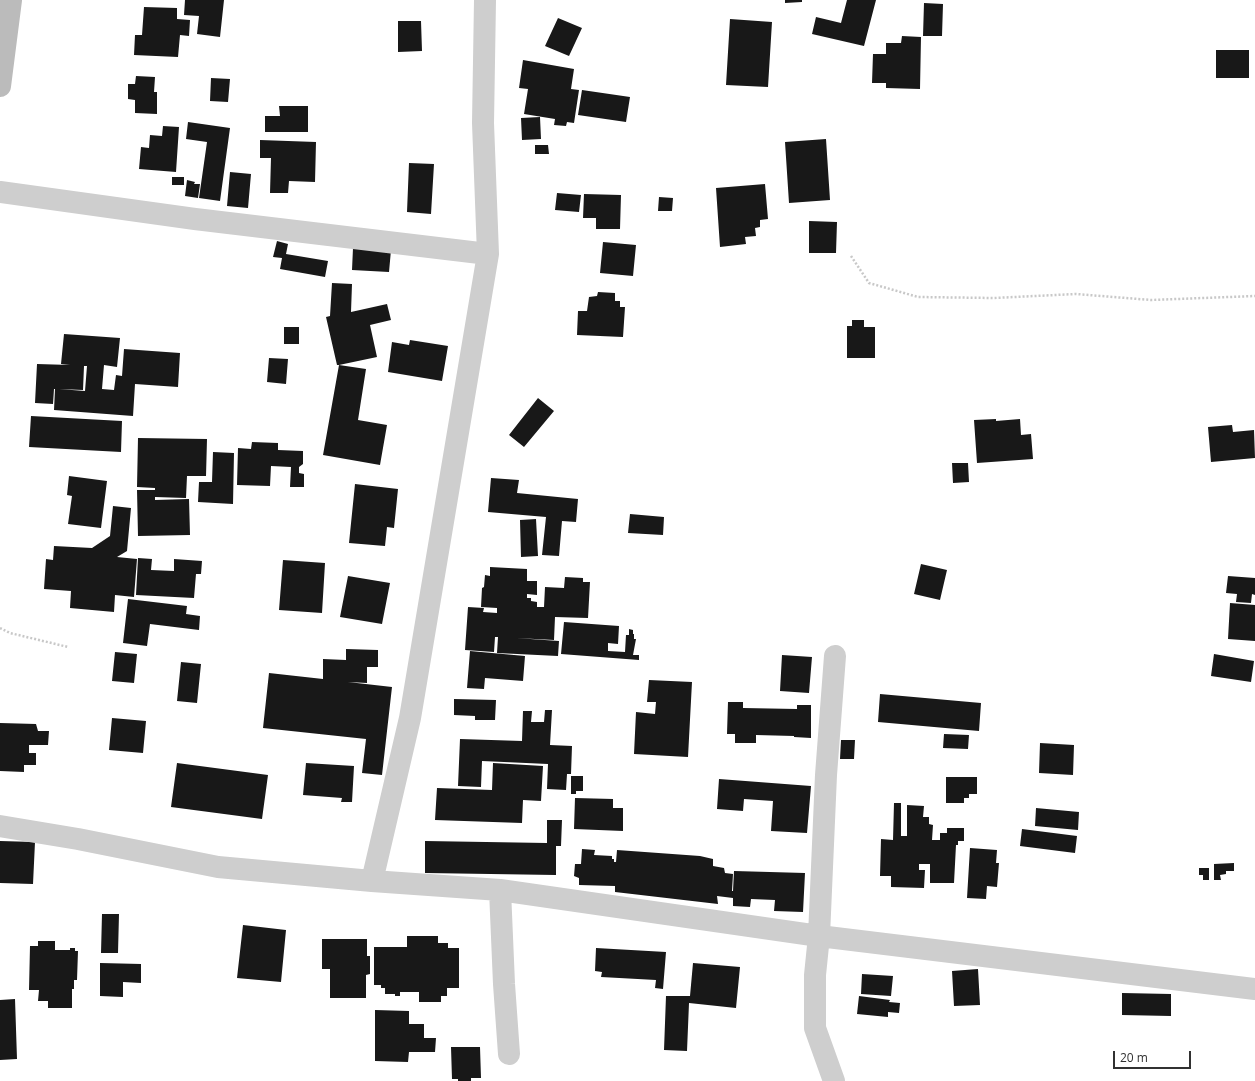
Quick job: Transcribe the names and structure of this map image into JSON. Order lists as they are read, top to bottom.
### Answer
{
  "scale_bar": "20 m"
}
